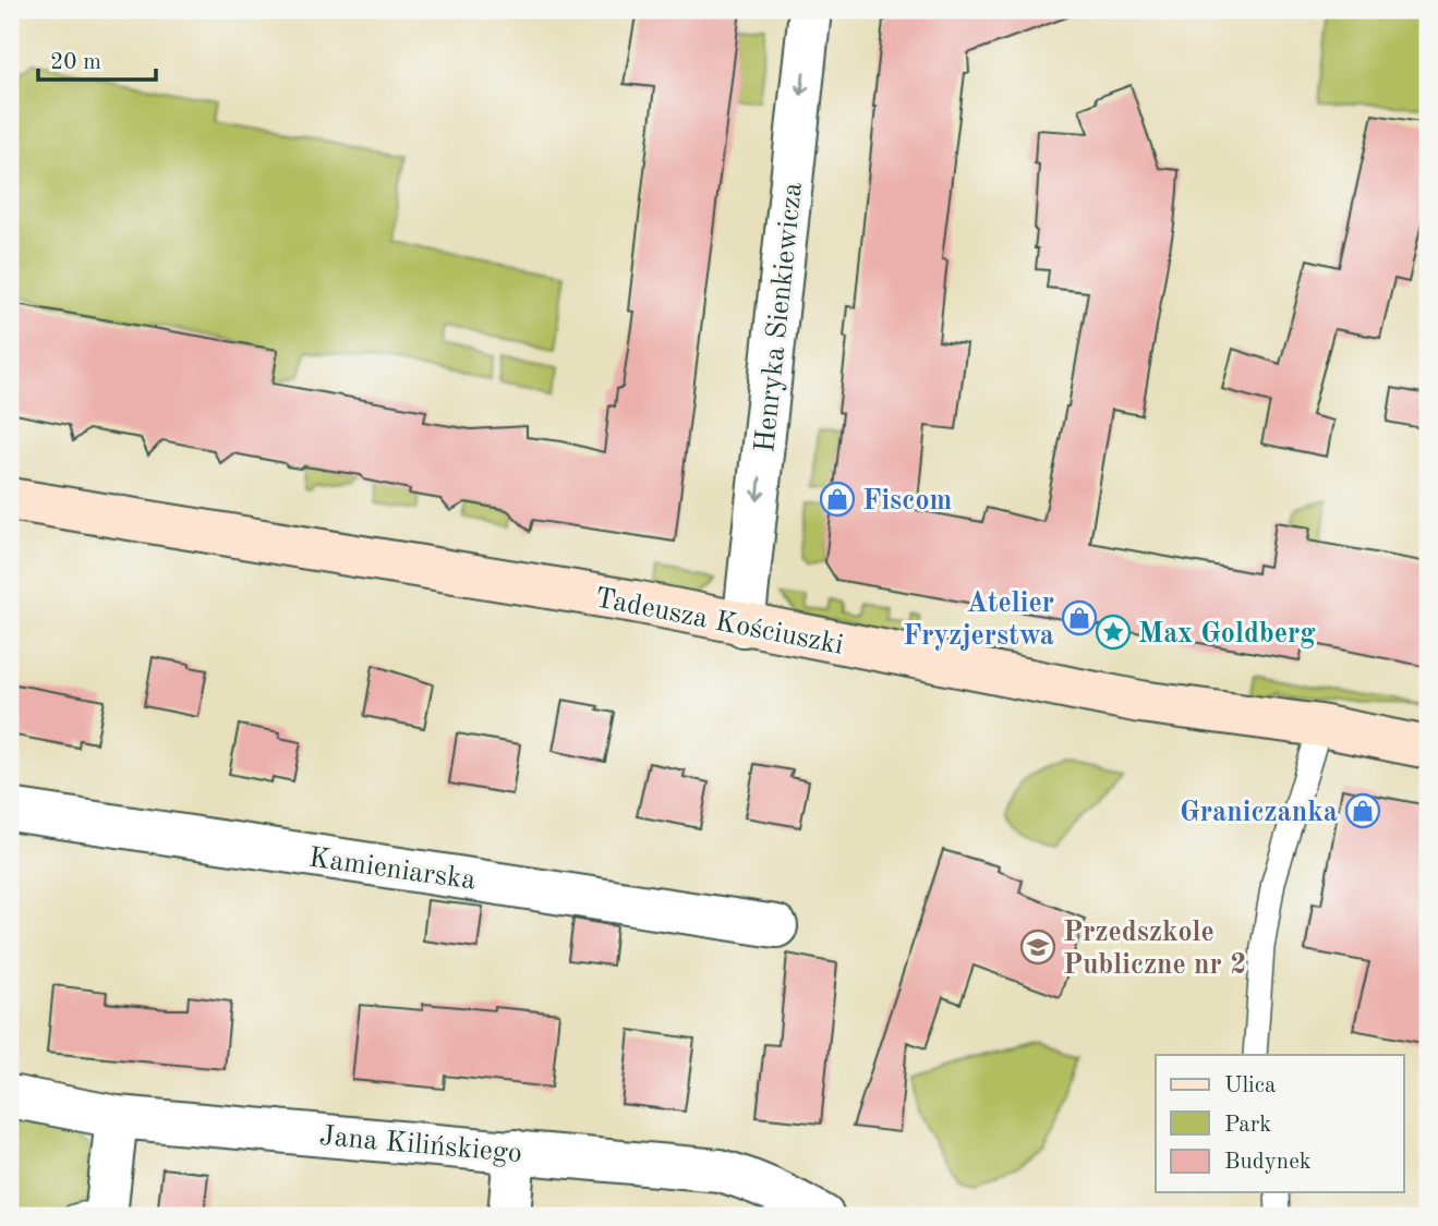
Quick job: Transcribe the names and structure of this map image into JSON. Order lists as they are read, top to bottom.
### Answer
{
  "streets": {
    "street": [
      "Henryka Sienkiewicza",
      "Tadeusza Kościuszki",
      "Kamieniarska",
      "Jana Kilińskiego"
    ]
  },
  "crossings": [
    ["Henryka Sienkiewicza", "Tadeusza Kościuszki"]
  ],
  "one_way": ["Henryka Sienkiewicza"],
  "places": {
    "shop": ["Fiscom", "Atelier Fryzjerstwa", "Graniczanka"],
    "place": ["Max Goldberg"],
    "school or university": ["Przedszkole Publiczne nr 2"]
  },
  "legend": ["Ulica", "Park", "Budynek"],
  "scale_bar": "20 m"
}
